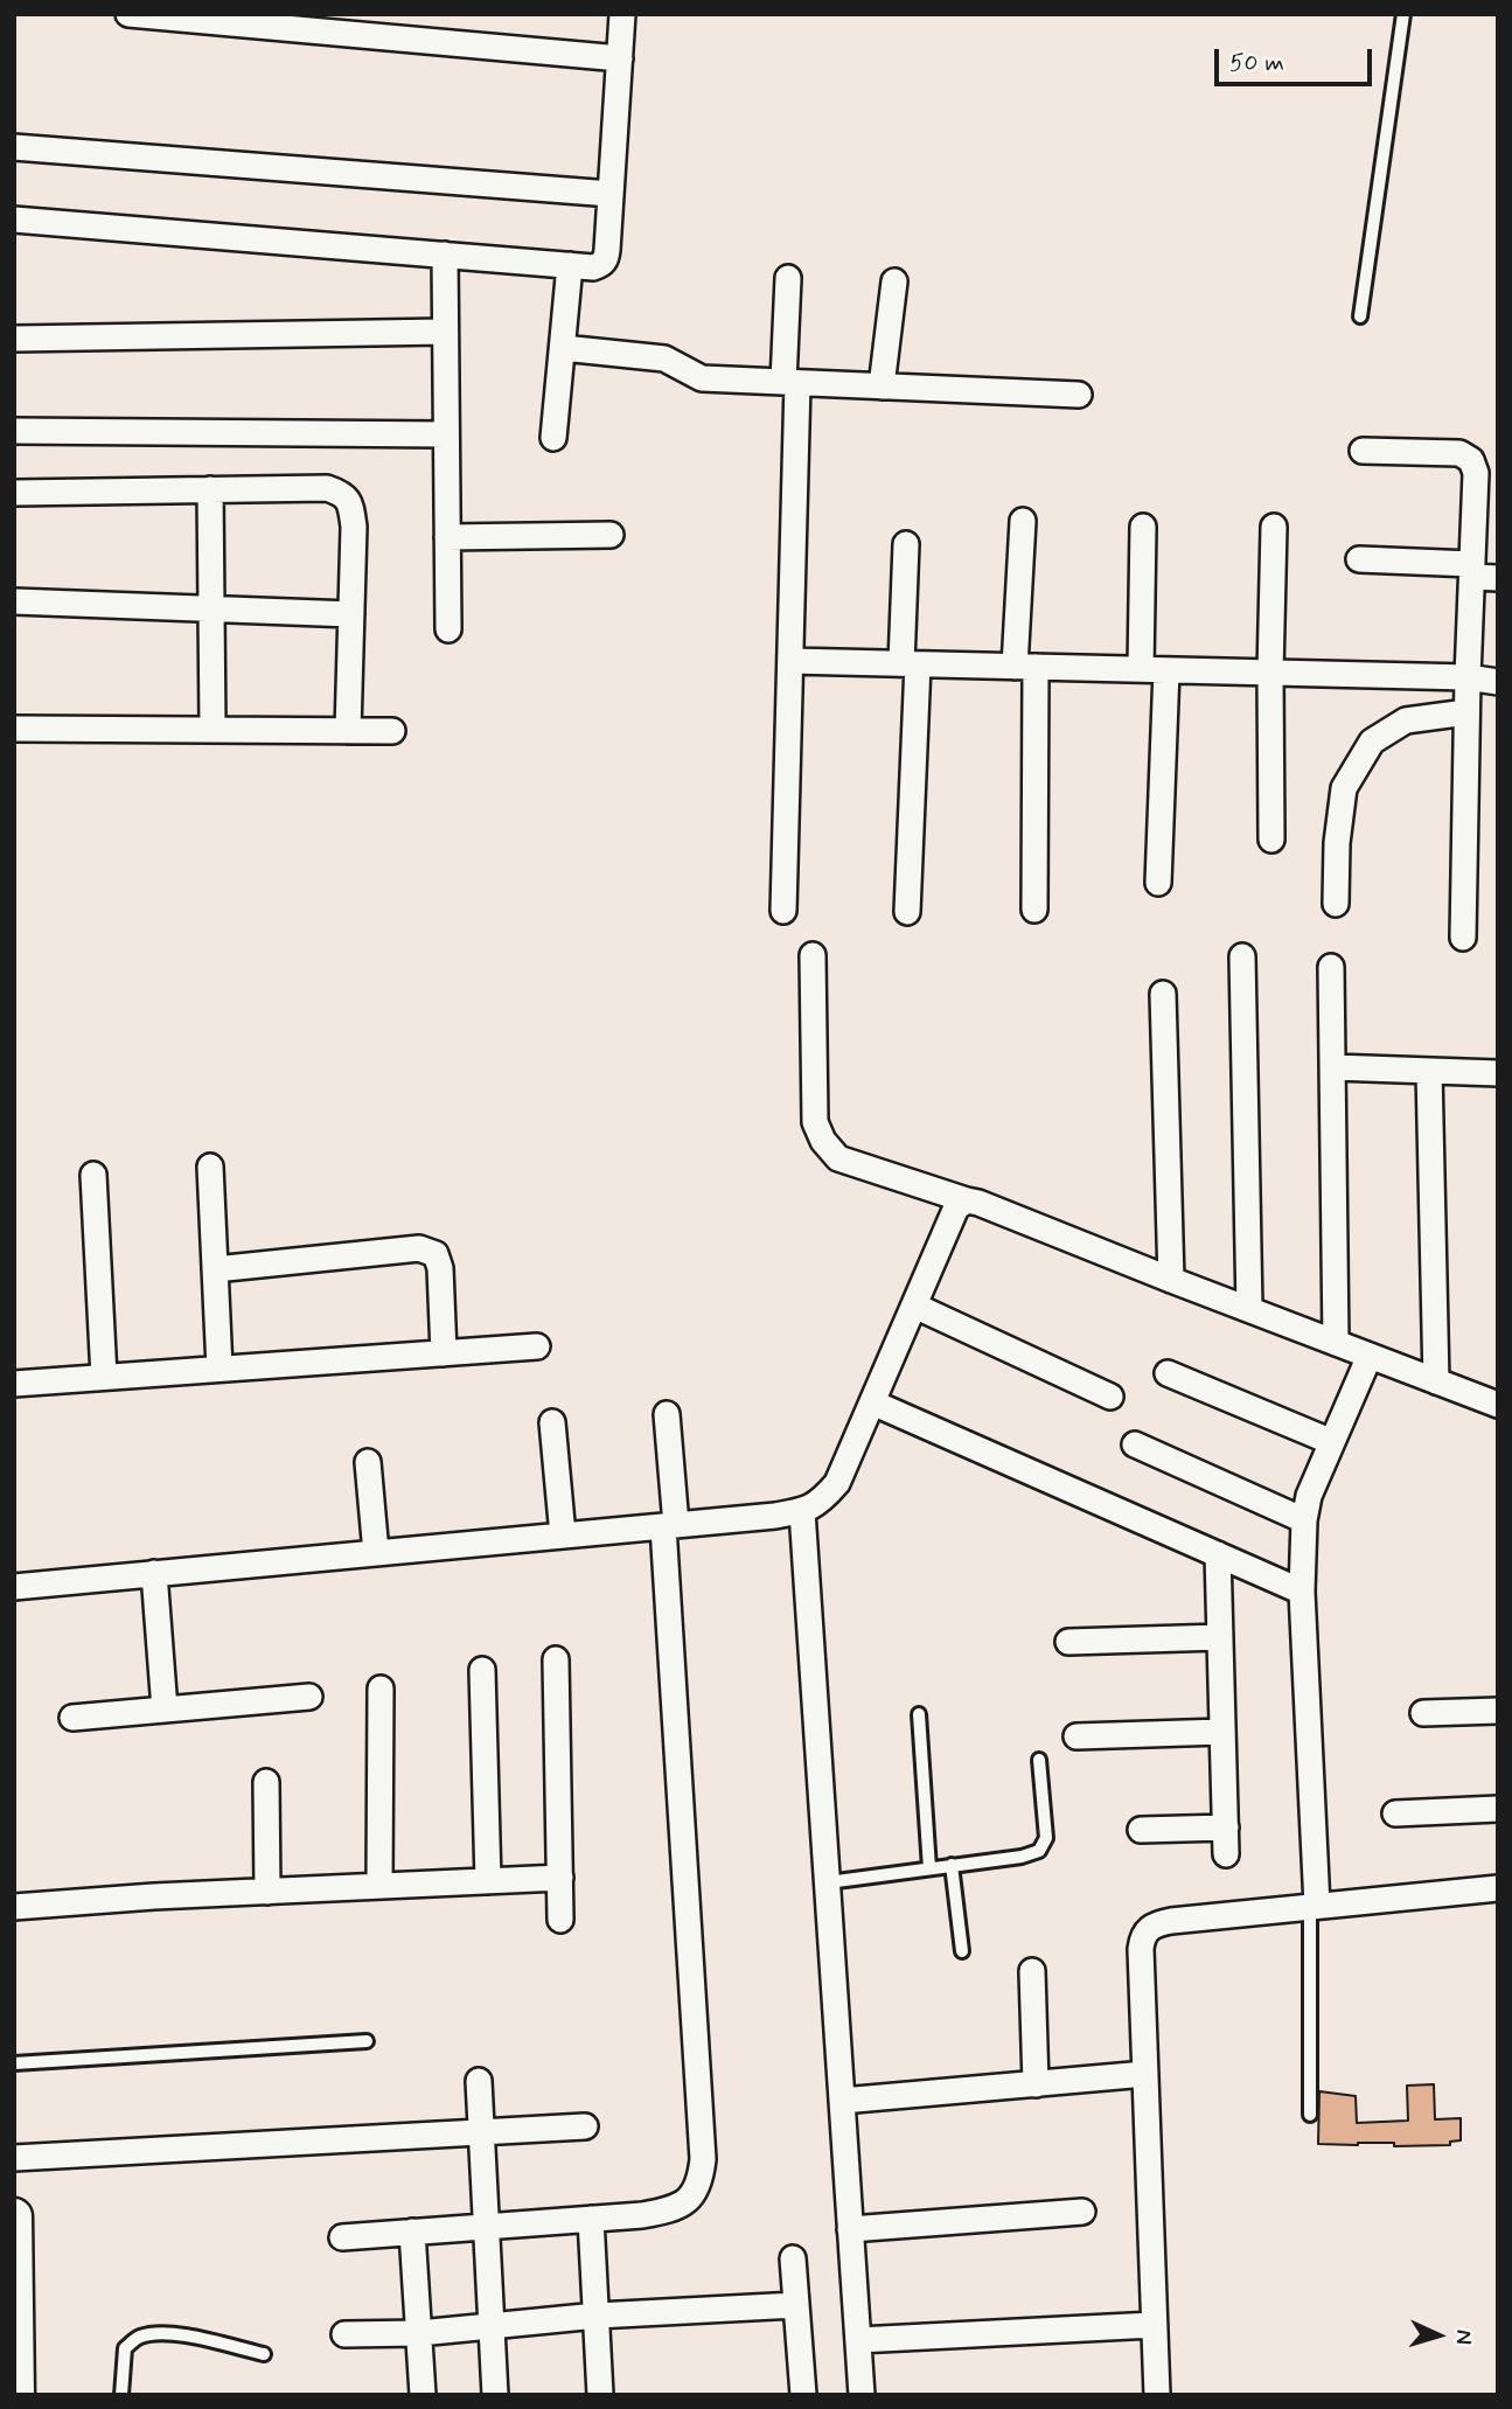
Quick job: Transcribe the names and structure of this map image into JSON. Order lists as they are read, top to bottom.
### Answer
{
  "scale_bar": "50 m",
  "north": "right"
}
